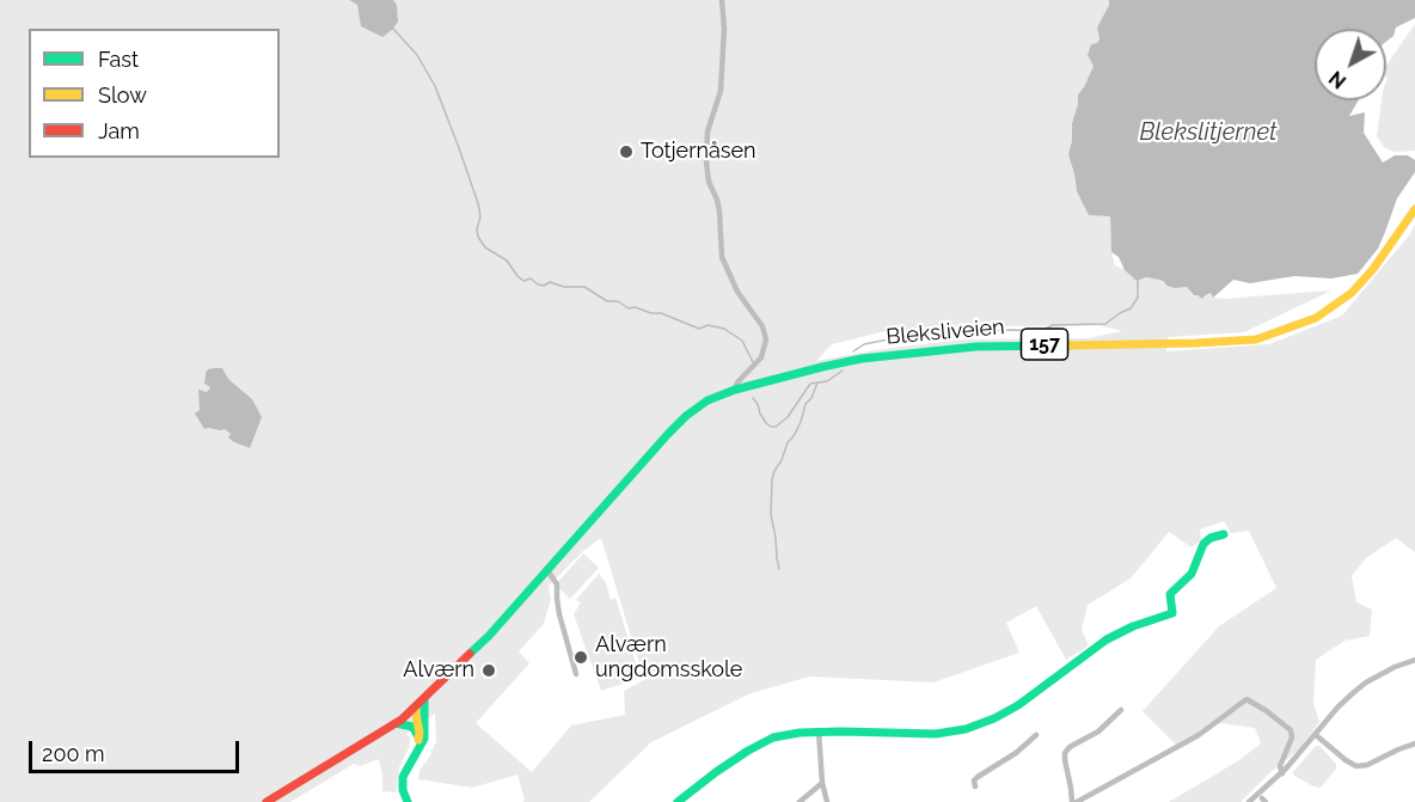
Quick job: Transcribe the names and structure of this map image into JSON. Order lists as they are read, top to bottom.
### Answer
{
  "streets": {
    "main road": ["Bleksliveien", "157"]
  },
  "crossings": [
    ["Bleksliveien", "157"]
  ],
  "water": ["Blekslitjernet"],
  "places": ["Totjernåsen", "Alværn ungdomsskole", "Alværn"],
  "legend": ["Fast", "Slow", "Jam"],
  "scale_bar": "200 m",
  "north": "bottom left"
}
